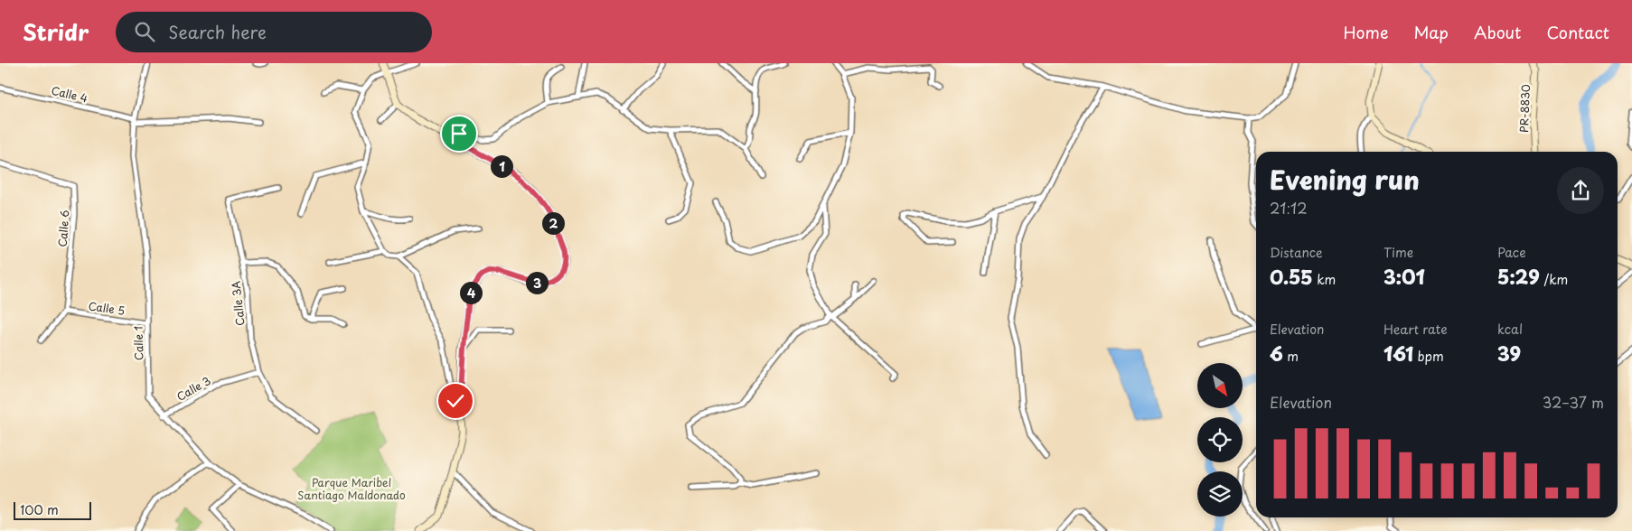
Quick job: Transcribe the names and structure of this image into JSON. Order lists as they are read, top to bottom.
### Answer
{
  "streets": {
    "street": [
      "Calle 4",
      "PR-8830",
      "Calle 6",
      "Calle 3A",
      "Calle 5",
      "Calle 1",
      "Calle 3"
    ]
  },
  "crossings": [
    ["Calle 4", "Calle 1"],
    ["Calle 6", "Calle 5"],
    ["Calle 3A", "Calle 3"],
    ["Calle 5", "Calle 1"],
    ["Calle 1", "Calle 3"]
  ],
  "parks": ["Parque Maribel Santiago Maldonado"],
  "scale_bar": "100 m",
  "north": "bottom right",
  "page": {
    "header": "Stridr",
    "search": "Search here",
    "nav": [
      "Home",
      "Map",
      "About",
      "Contact"
    ],
    "heading": ["Evening run", "21:12"],
    "pins": [
      "1",
      "2",
      "3",
      "4"
    ],
    "stats": [
      ["Distance", "0.55 km"],
      ["Time", "3:01"],
      ["Pace", "5:29 /km"],
      ["Elevation", "6 m"],
      ["Heart rate", "161 bpm"],
      ["kcal", "39"]
    ],
    "chart": ["Elevation", "32–37 m"],
    "scale": "100 m"
  }
}
